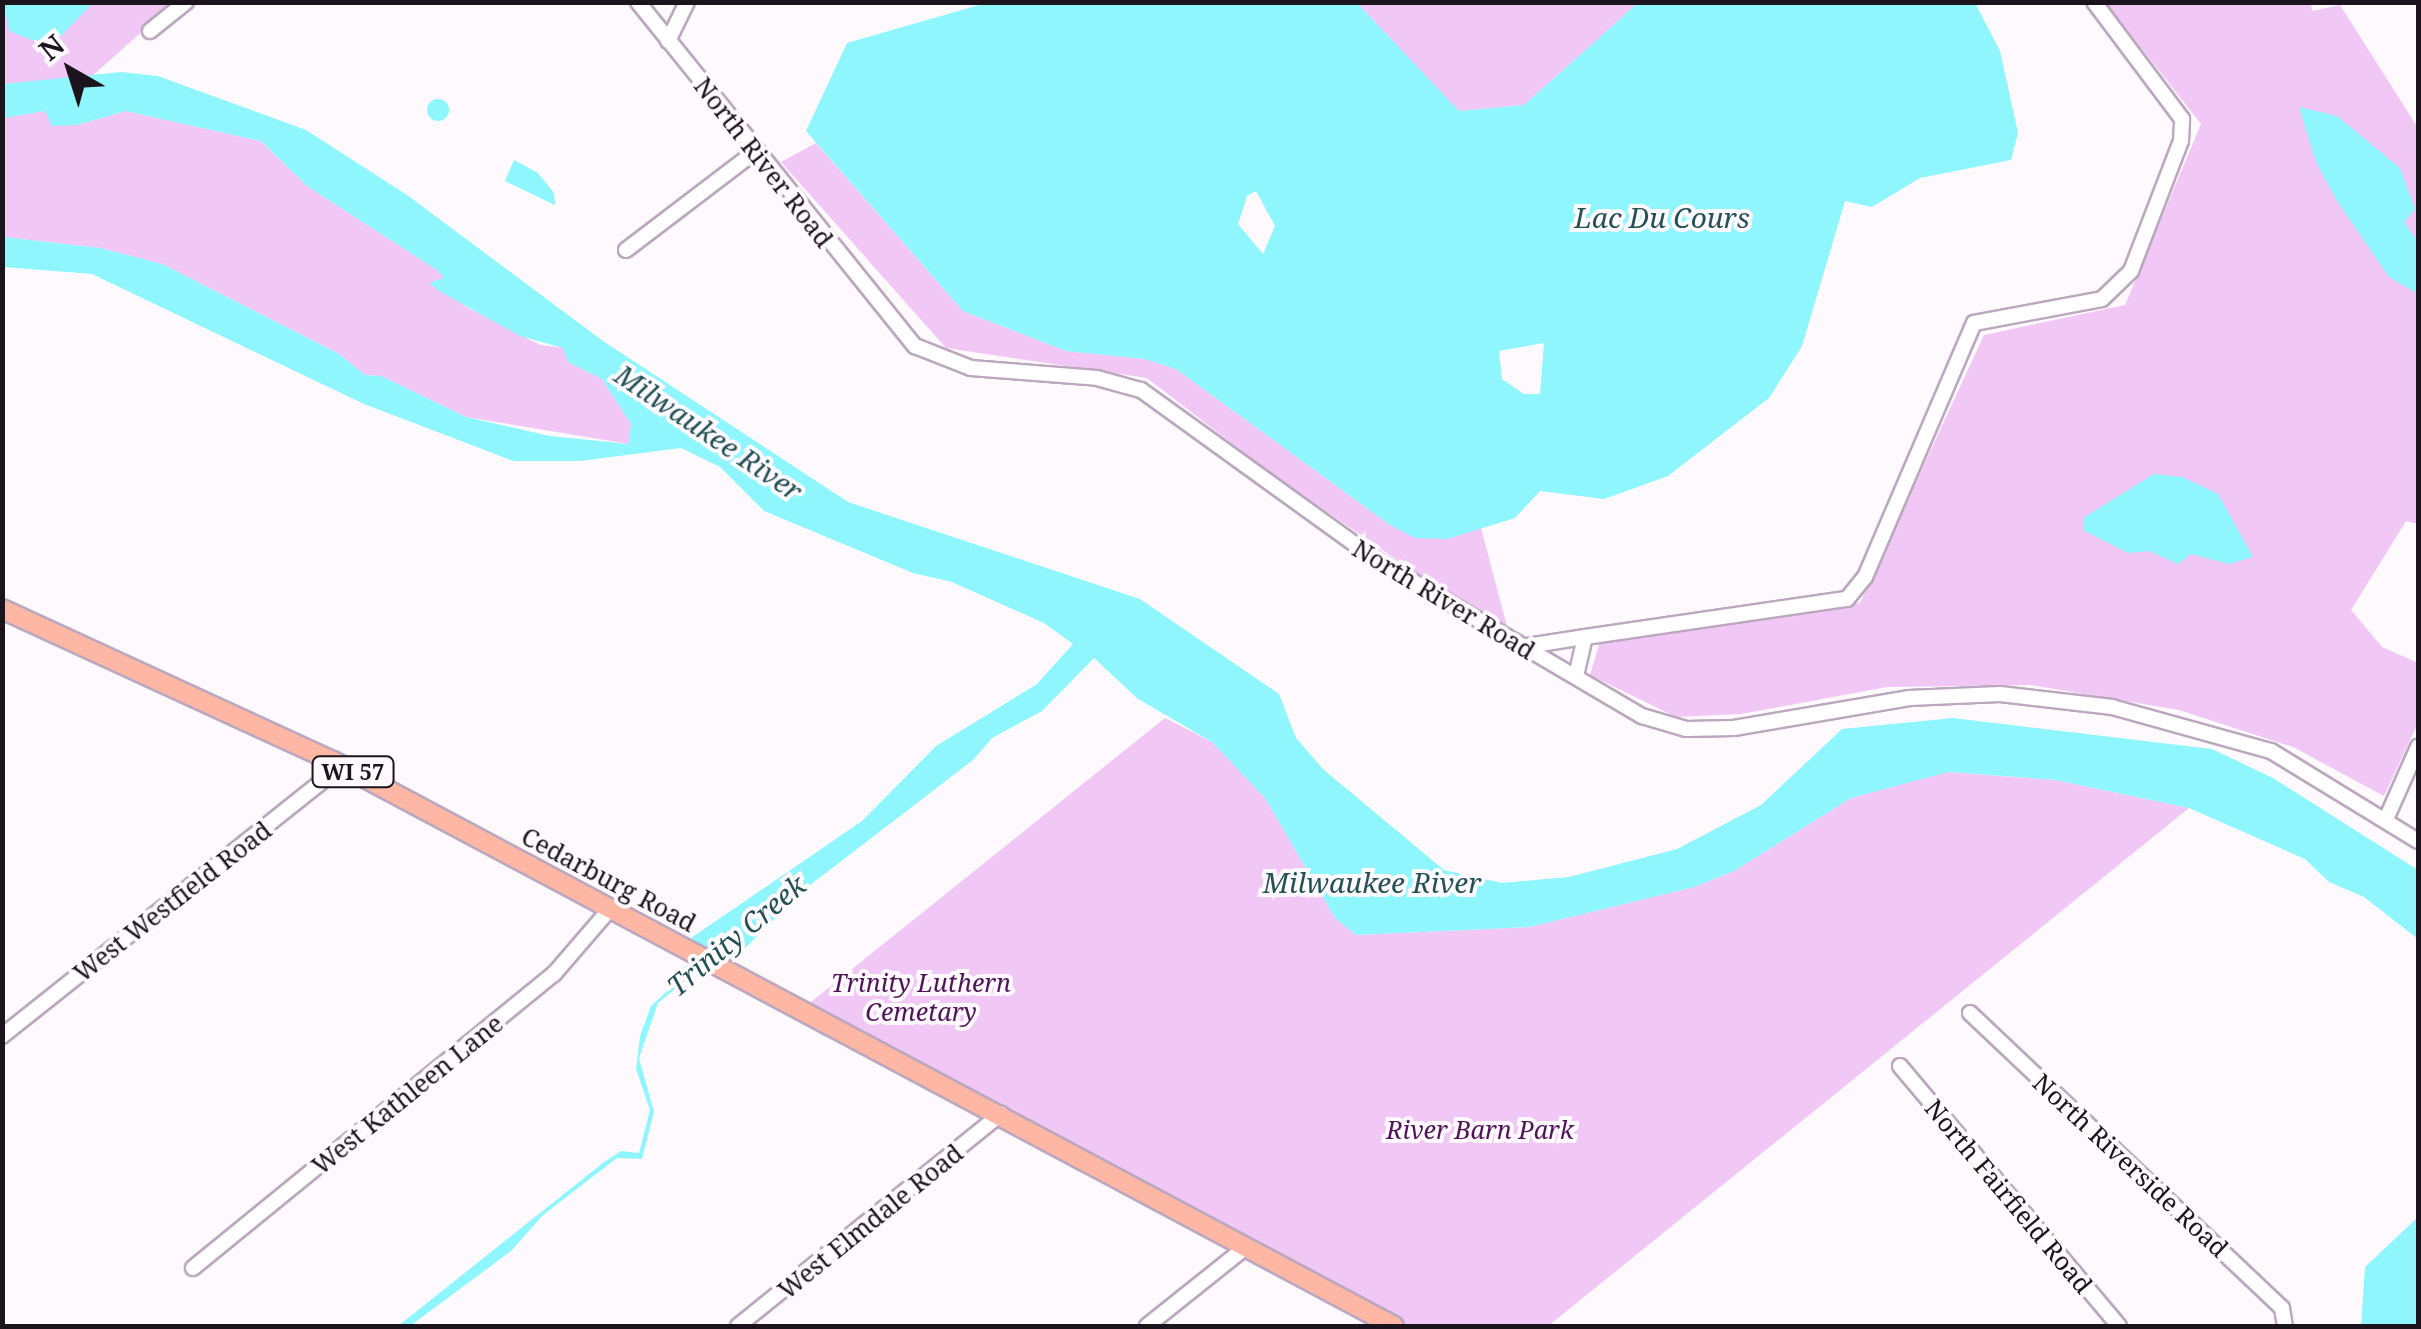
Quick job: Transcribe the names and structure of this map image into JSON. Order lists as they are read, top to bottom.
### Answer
{
  "streets": {
    "main road": ["WI 57", "Cedarburg Road"],
    "street": [
      "North River Road",
      "West Westfield Road",
      "West Kathleen Lane",
      "North Riverside Road",
      "North Fairfield Road",
      "West Elmdale Road"
    ]
  },
  "crossings": [
    ["Cedarburg Road", "West Westfield Road"],
    ["Cedarburg Road", "West Kathleen Lane"],
    ["Cedarburg Road", "West Elmdale Road"]
  ],
  "water": ["Lac Du Cours", "Milwaukee River", "Trinity Creek"],
  "parks": ["Trinity Luthern Cemetary", "River Barn Park"],
  "north": "top left"
}
